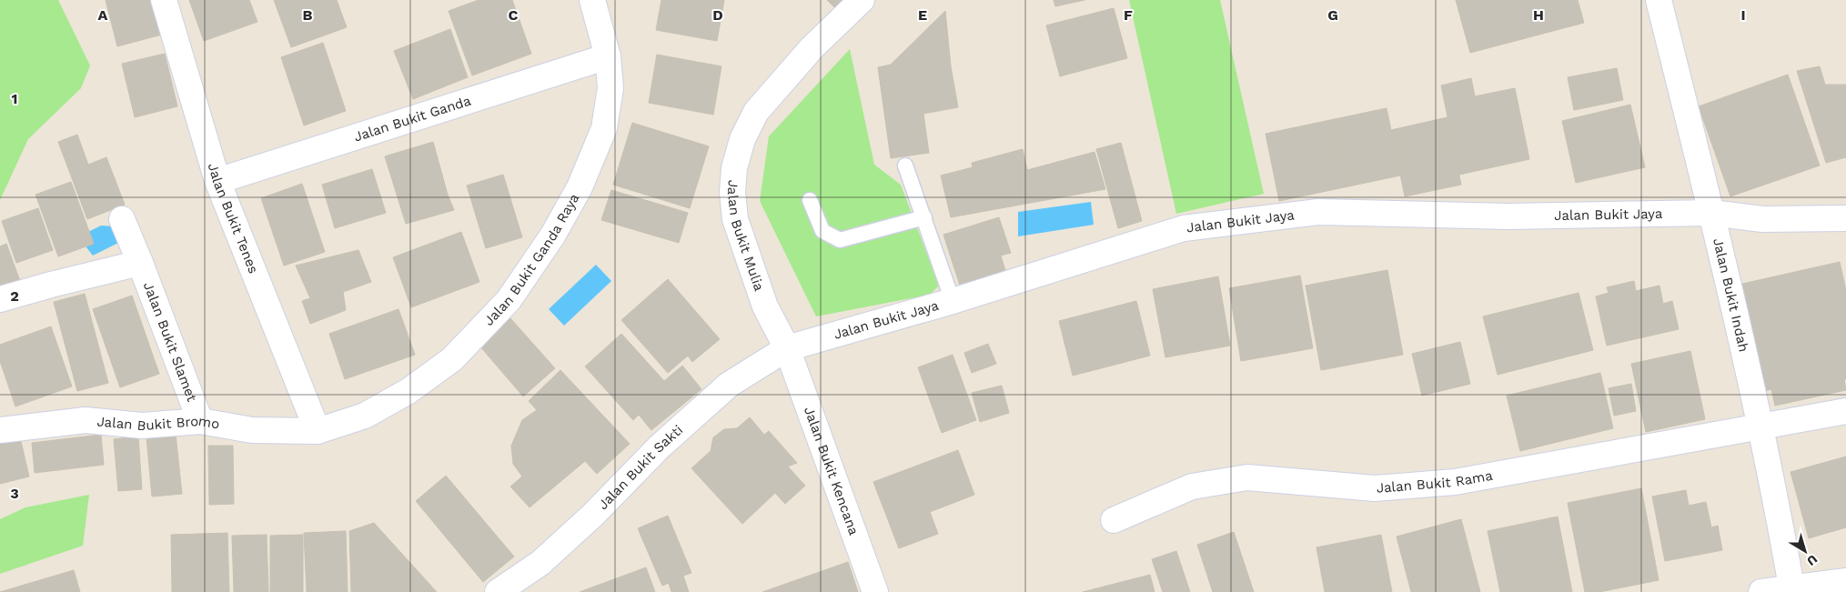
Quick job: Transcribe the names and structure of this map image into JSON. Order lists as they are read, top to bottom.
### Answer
{
  "streets": {
    "street": [
      "Jalan Bukit Ganda",
      "Jalan Bukit Jaya",
      "Jalan Bukit Tenes",
      "Jalan Bukit Mulia",
      "Jalan Bukit Ganda Raya",
      "Jalan Bukit Indah",
      "Jalan Bukit Slamet",
      "Jalan Bukit Bromo",
      "Jalan Bukit Sakti",
      "Jalan Bukit Kencana",
      "Jalan Bukit Rama"
    ]
  },
  "crossings": [
    ["Jalan Bukit Ganda", "Jalan Bukit Tenes"],
    ["Jalan Bukit Ganda", "Jalan Bukit Ganda Raya"],
    ["Jalan Bukit Jaya", "Jalan Bukit Mulia"],
    ["Jalan Bukit Jaya", "Jalan Bukit Indah"],
    ["Jalan Bukit Jaya", "Jalan Bukit Sakti"],
    ["Jalan Bukit Jaya", "Jalan Bukit Kencana"],
    ["Jalan Bukit Tenes", "Jalan Bukit Ganda Raya"],
    ["Jalan Bukit Tenes", "Jalan Bukit Bromo"],
    ["Jalan Bukit Mulia", "Jalan Bukit Sakti"],
    ["Jalan Bukit Mulia", "Jalan Bukit Kencana"],
    ["Jalan Bukit Ganda Raya", "Jalan Bukit Bromo"],
    ["Jalan Bukit Indah", "Jalan Bukit Rama"],
    ["Jalan Bukit Slamet", "Jalan Bukit Bromo"],
    ["Jalan Bukit Sakti", "Jalan Bukit Kencana"]
  ],
  "north": "bottom right",
  "grid": {
    "columns": [
      "A",
      "B",
      "C",
      "D",
      "E",
      "F",
      "G",
      "H",
      "I"
    ],
    "rows": ["1", "2", "3"]
  }
}
